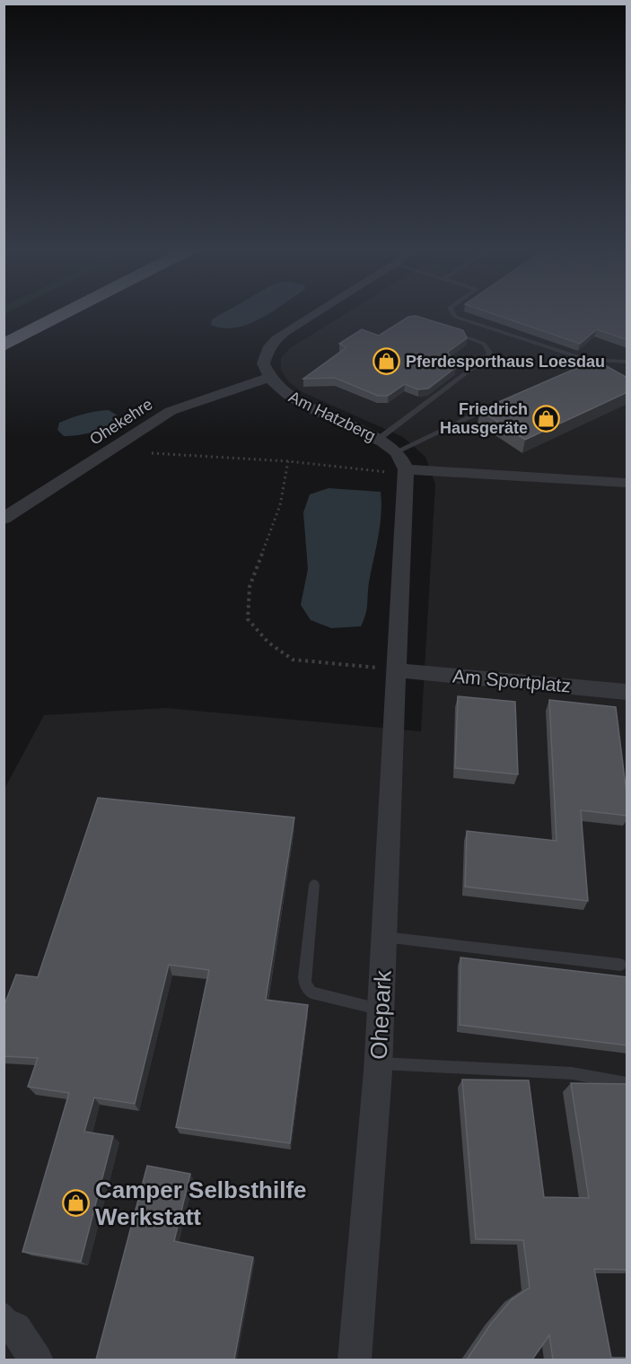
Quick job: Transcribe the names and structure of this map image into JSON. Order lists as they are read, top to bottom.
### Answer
{
  "streets": {
    "street": [
      "Am Hatzberg",
      "Ohekehre",
      "Am Sportplatz",
      "Ohepark"
    ]
  },
  "crossings": [
    ["Am Hatzberg", "Ohekehre"],
    ["Am Hatzberg", "Am Sportplatz"],
    ["Am Hatzberg", "Ohepark"],
    ["Am Sportplatz", "Ohepark"]
  ],
  "places": {
    "shop": ["Pferdesporthaus Loesdau", "Friedrich Hausgeräte", "Camper Selbsthilfe Werkstatt"]
  }
}
